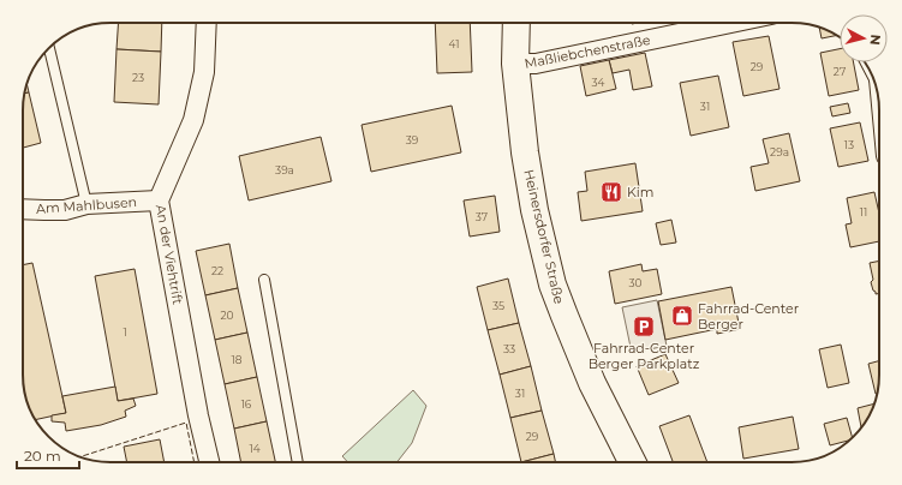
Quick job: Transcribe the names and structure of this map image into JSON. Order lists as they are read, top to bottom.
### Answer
{
  "streets": {
    "main road": ["Heinersdorfer Straße"],
    "street": ["Maßliebchenstraße", "Am Mahlbusen", "An der Viehtrift"]
  },
  "crossings": [
    ["Maßliebchenstraße", "Heinersdorfer Straße"],
    ["Am Mahlbusen", "An der Viehtrift"]
  ],
  "places": {
    "restaurant": ["Kim"],
    "shop": ["Fahrrad-Center Berger"],
    "parking": ["Fahrrad-Center Berger Parkplatz"]
  },
  "house_numbers": [
    "41",
    "29",
    "27",
    "23",
    "34",
    "31",
    "39",
    "13",
    "29a",
    "39a",
    "11",
    "37",
    "22",
    "30",
    "35",
    "20",
    "1",
    "33",
    "18",
    "31",
    "16",
    "29",
    "14"
  ],
  "scale_bar": "20 m",
  "north": "right"
}
